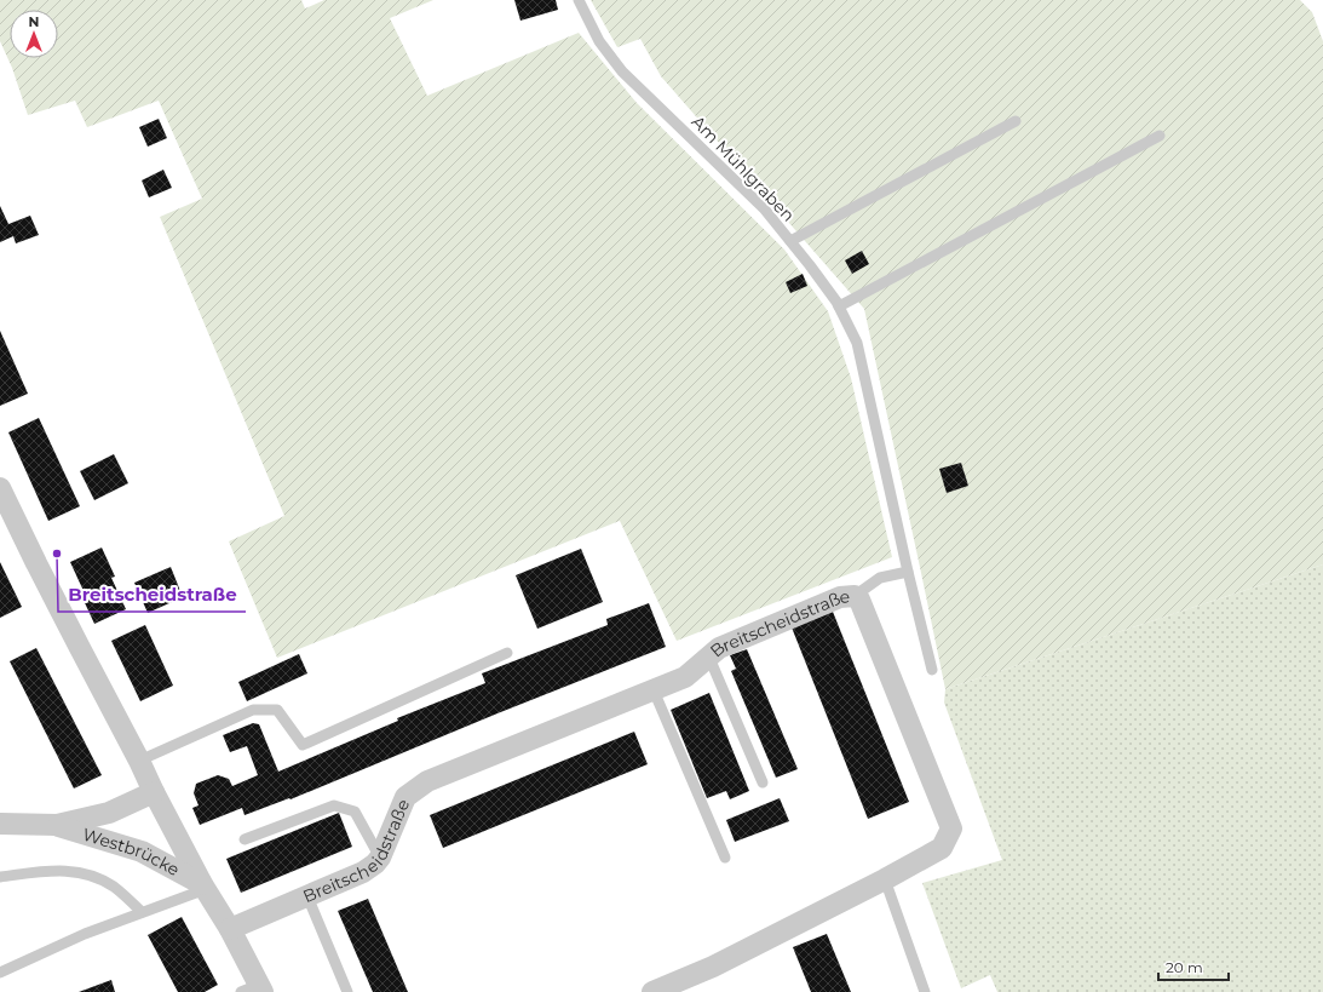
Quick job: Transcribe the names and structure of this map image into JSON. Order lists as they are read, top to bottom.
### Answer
{
  "streets": {
    "street": ["Breitscheidstraße", "Westbrücke"],
    "lane": ["Am Mühlgraben"]
  },
  "places": ["Breitscheidstraße"],
  "scale_bar": "20 m",
  "north": "top"
}
